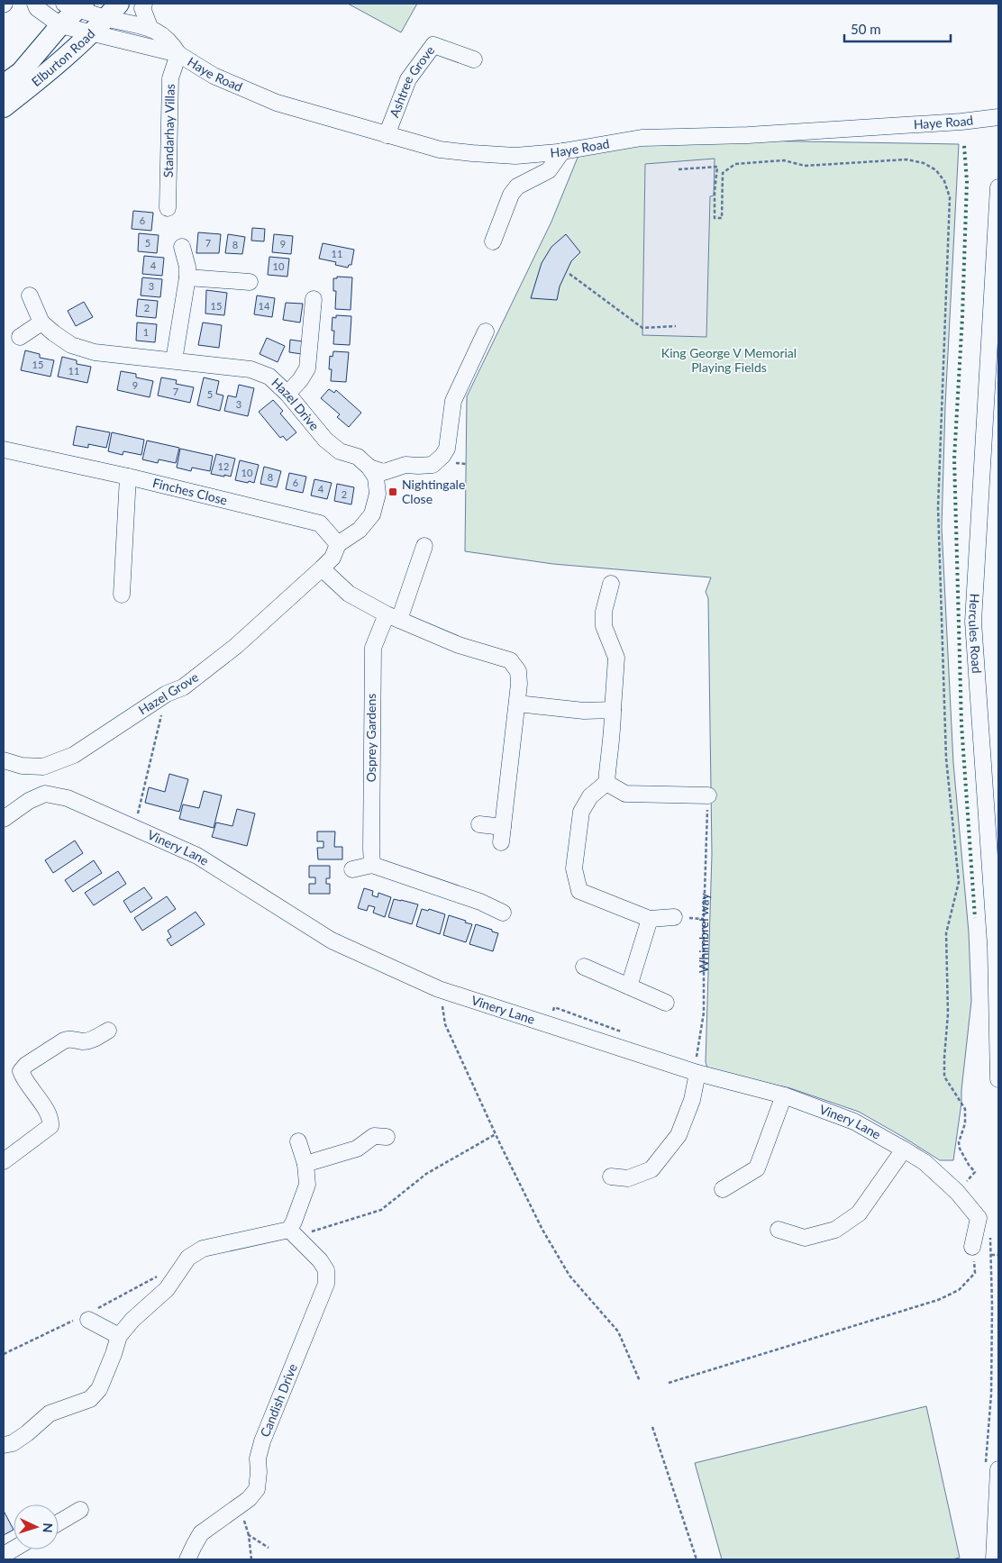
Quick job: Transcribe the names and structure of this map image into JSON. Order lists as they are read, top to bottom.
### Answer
{
  "streets": {
    "main road": ["Elburton Road"],
    "street": [
      "Haye Road",
      "Ashtree Grove",
      "Standarhay Villas",
      "Hazel Drive",
      "Finches Close",
      "Hercules Road",
      "Hazel Grove",
      "Osprey Gardens",
      "Vinery Lane",
      "Candish Drive"
    ],
    "path": ["Whimbrel way"]
  },
  "crossings": [
    ["Elburton Road", "Haye Road"],
    ["Haye Road", "Ashtree Grove"],
    ["Haye Road", "Standarhay Villas"],
    ["Vinery Lane", "Whimbrel way"]
  ],
  "parks": ["King George V Memorial Playing Fields"],
  "places": {
    "transit": ["Nightingale Close"]
  },
  "house_numbers": [
    "6",
    "5",
    "7",
    "9",
    "8",
    "11",
    "4",
    "10",
    "3",
    "15",
    "14",
    "2",
    "1",
    "15",
    "11",
    "9",
    "7",
    "5",
    "3",
    "12",
    "10",
    "8",
    "6",
    "4",
    "2"
  ],
  "scale_bar": "50 m",
  "north": "right"
}
